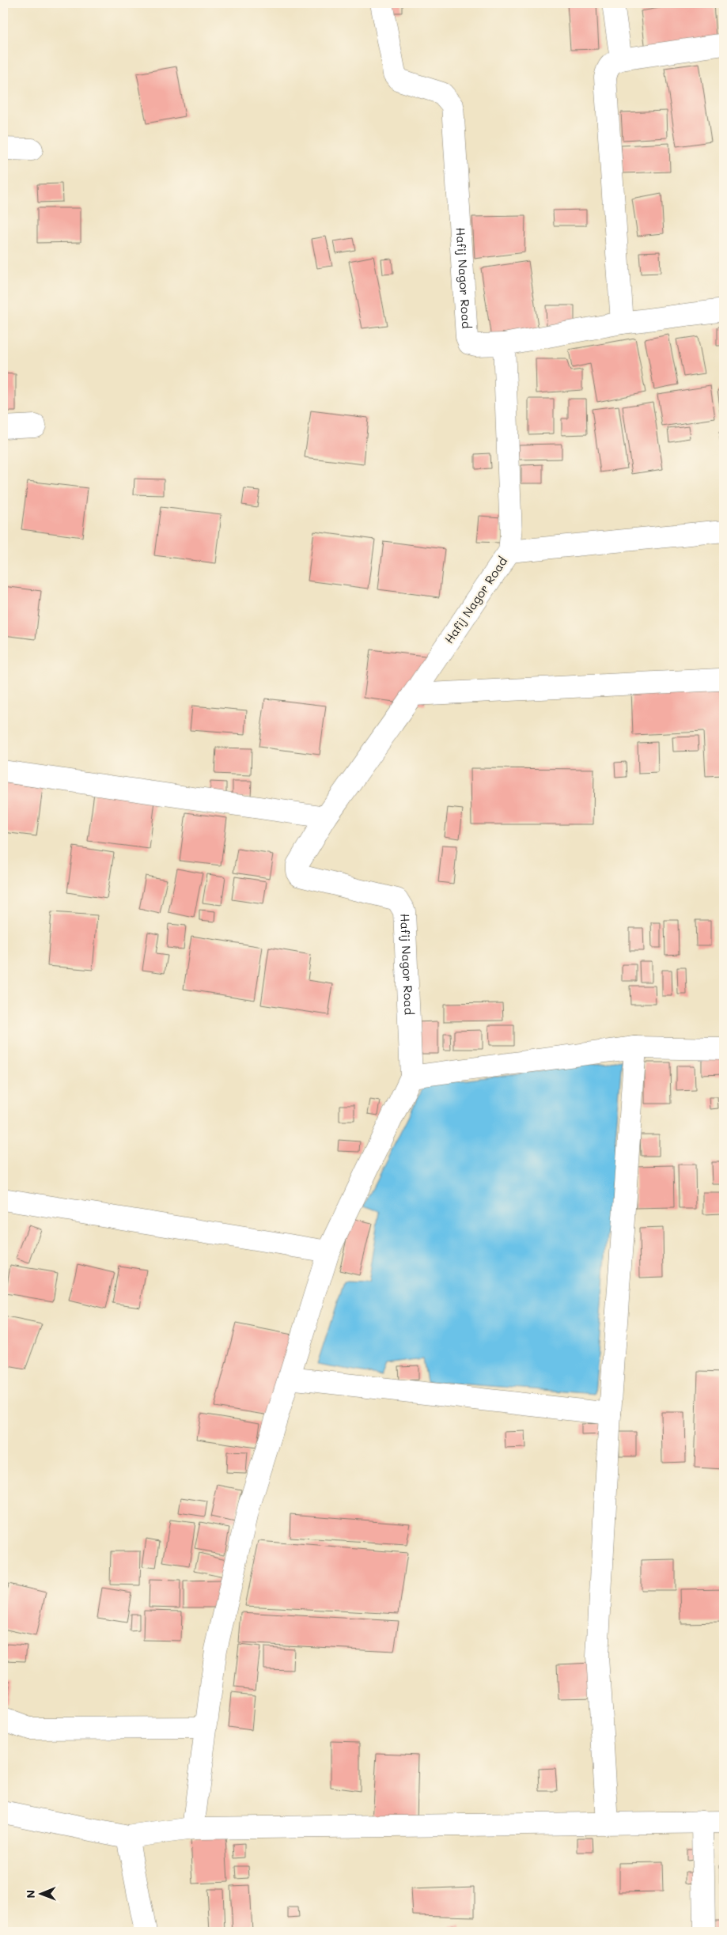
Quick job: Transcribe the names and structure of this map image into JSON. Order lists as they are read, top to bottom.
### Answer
{
  "streets": {
    "street": ["Hafij Nagor Road"]
  },
  "north": "left"
}
